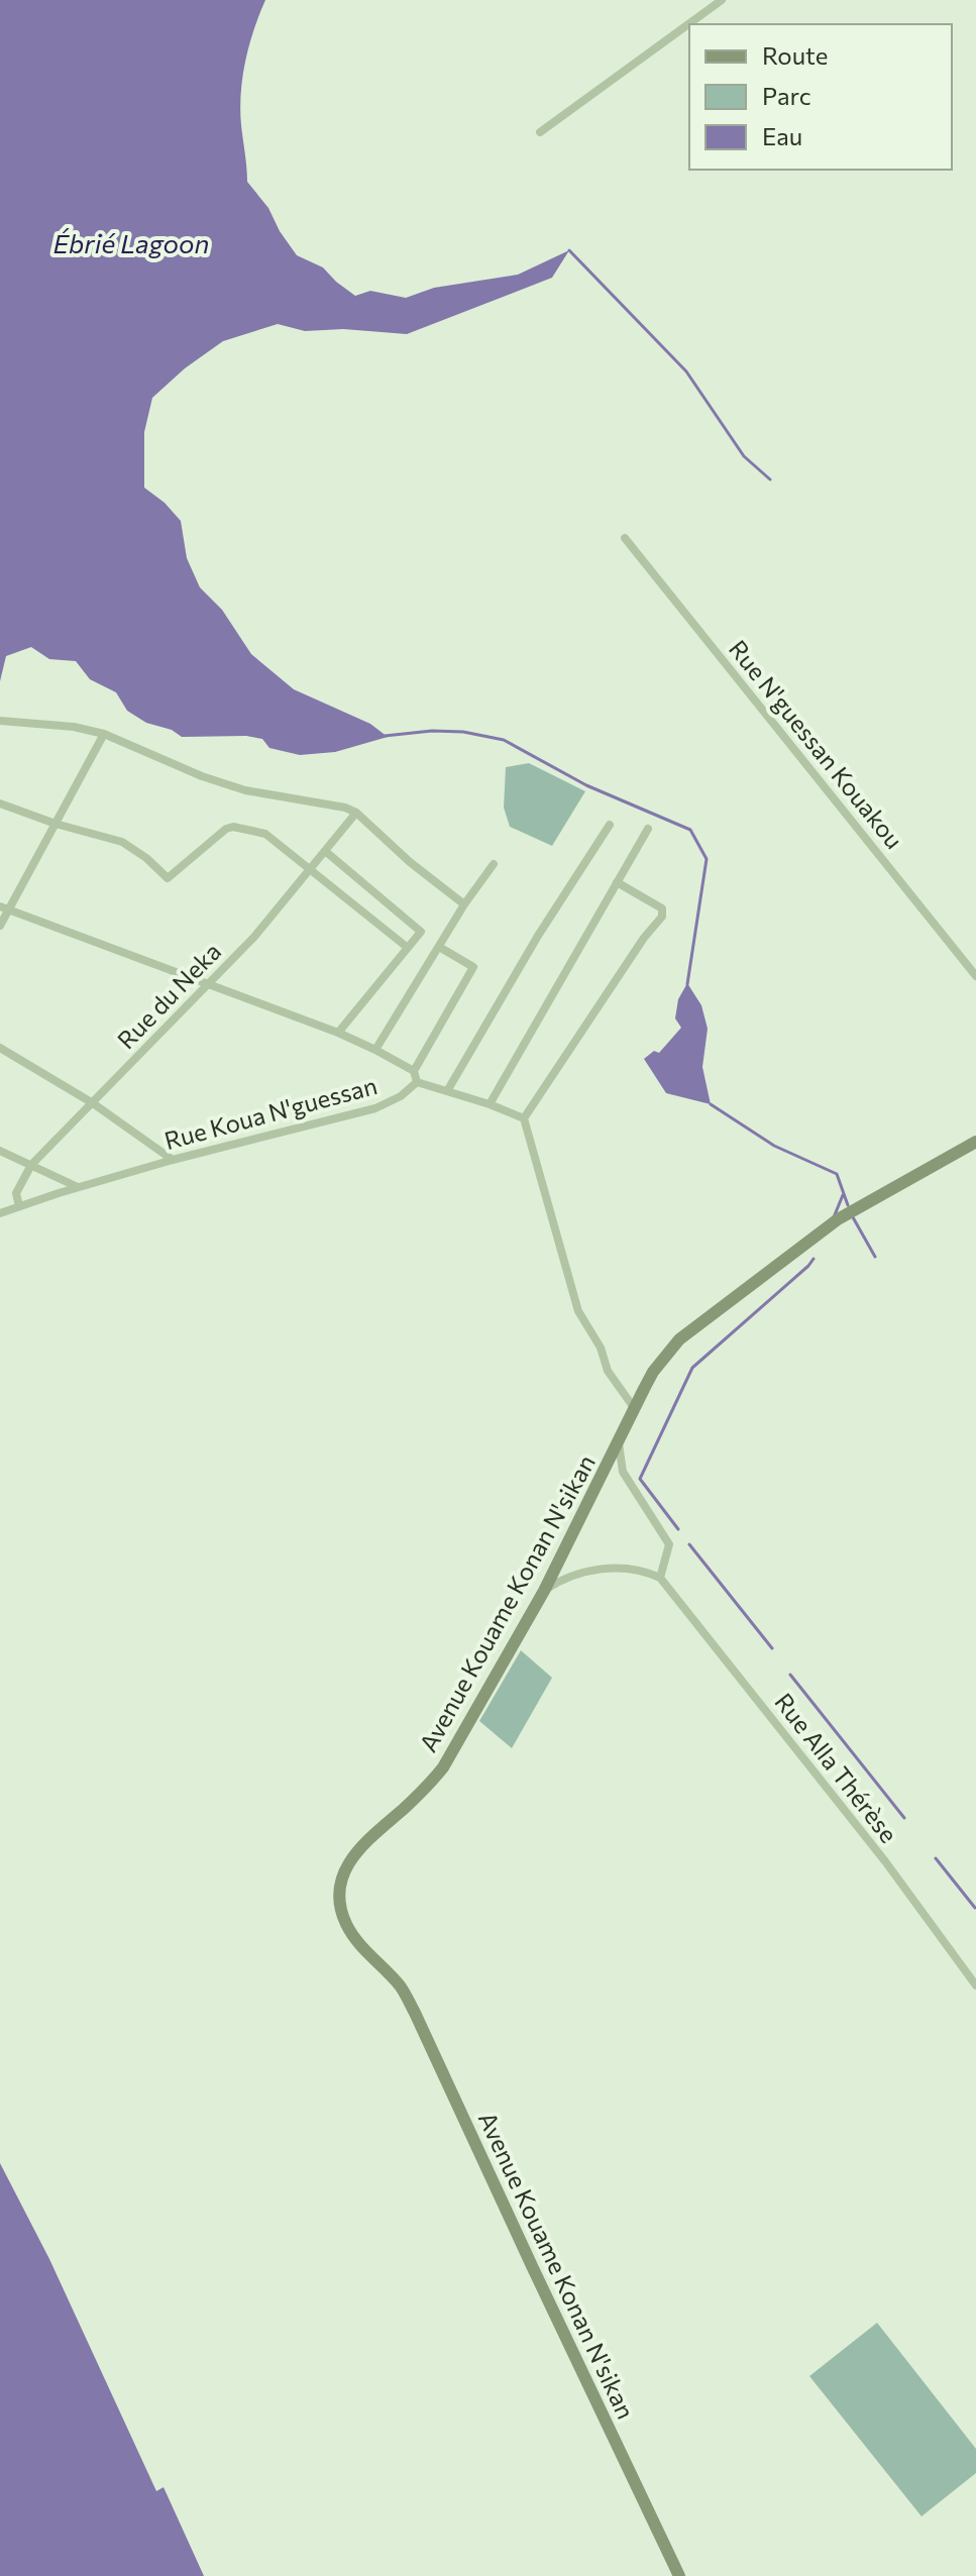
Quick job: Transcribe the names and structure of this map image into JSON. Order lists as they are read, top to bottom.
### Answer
{
  "streets": {
    "street": [
      "Rue N'guessan Kouakou",
      "Rue du Neka",
      "Rue Koua N'guessan",
      "Avenue Kouame Konan N'sikan",
      "Rue Alla Thérèse"
    ]
  },
  "crossings": [
    ["Rue du Neka", "Rue Koua N'guessan"]
  ],
  "water": ["Ébrié Lagoon"],
  "legend": ["Route", "Parc", "Eau"]
}
